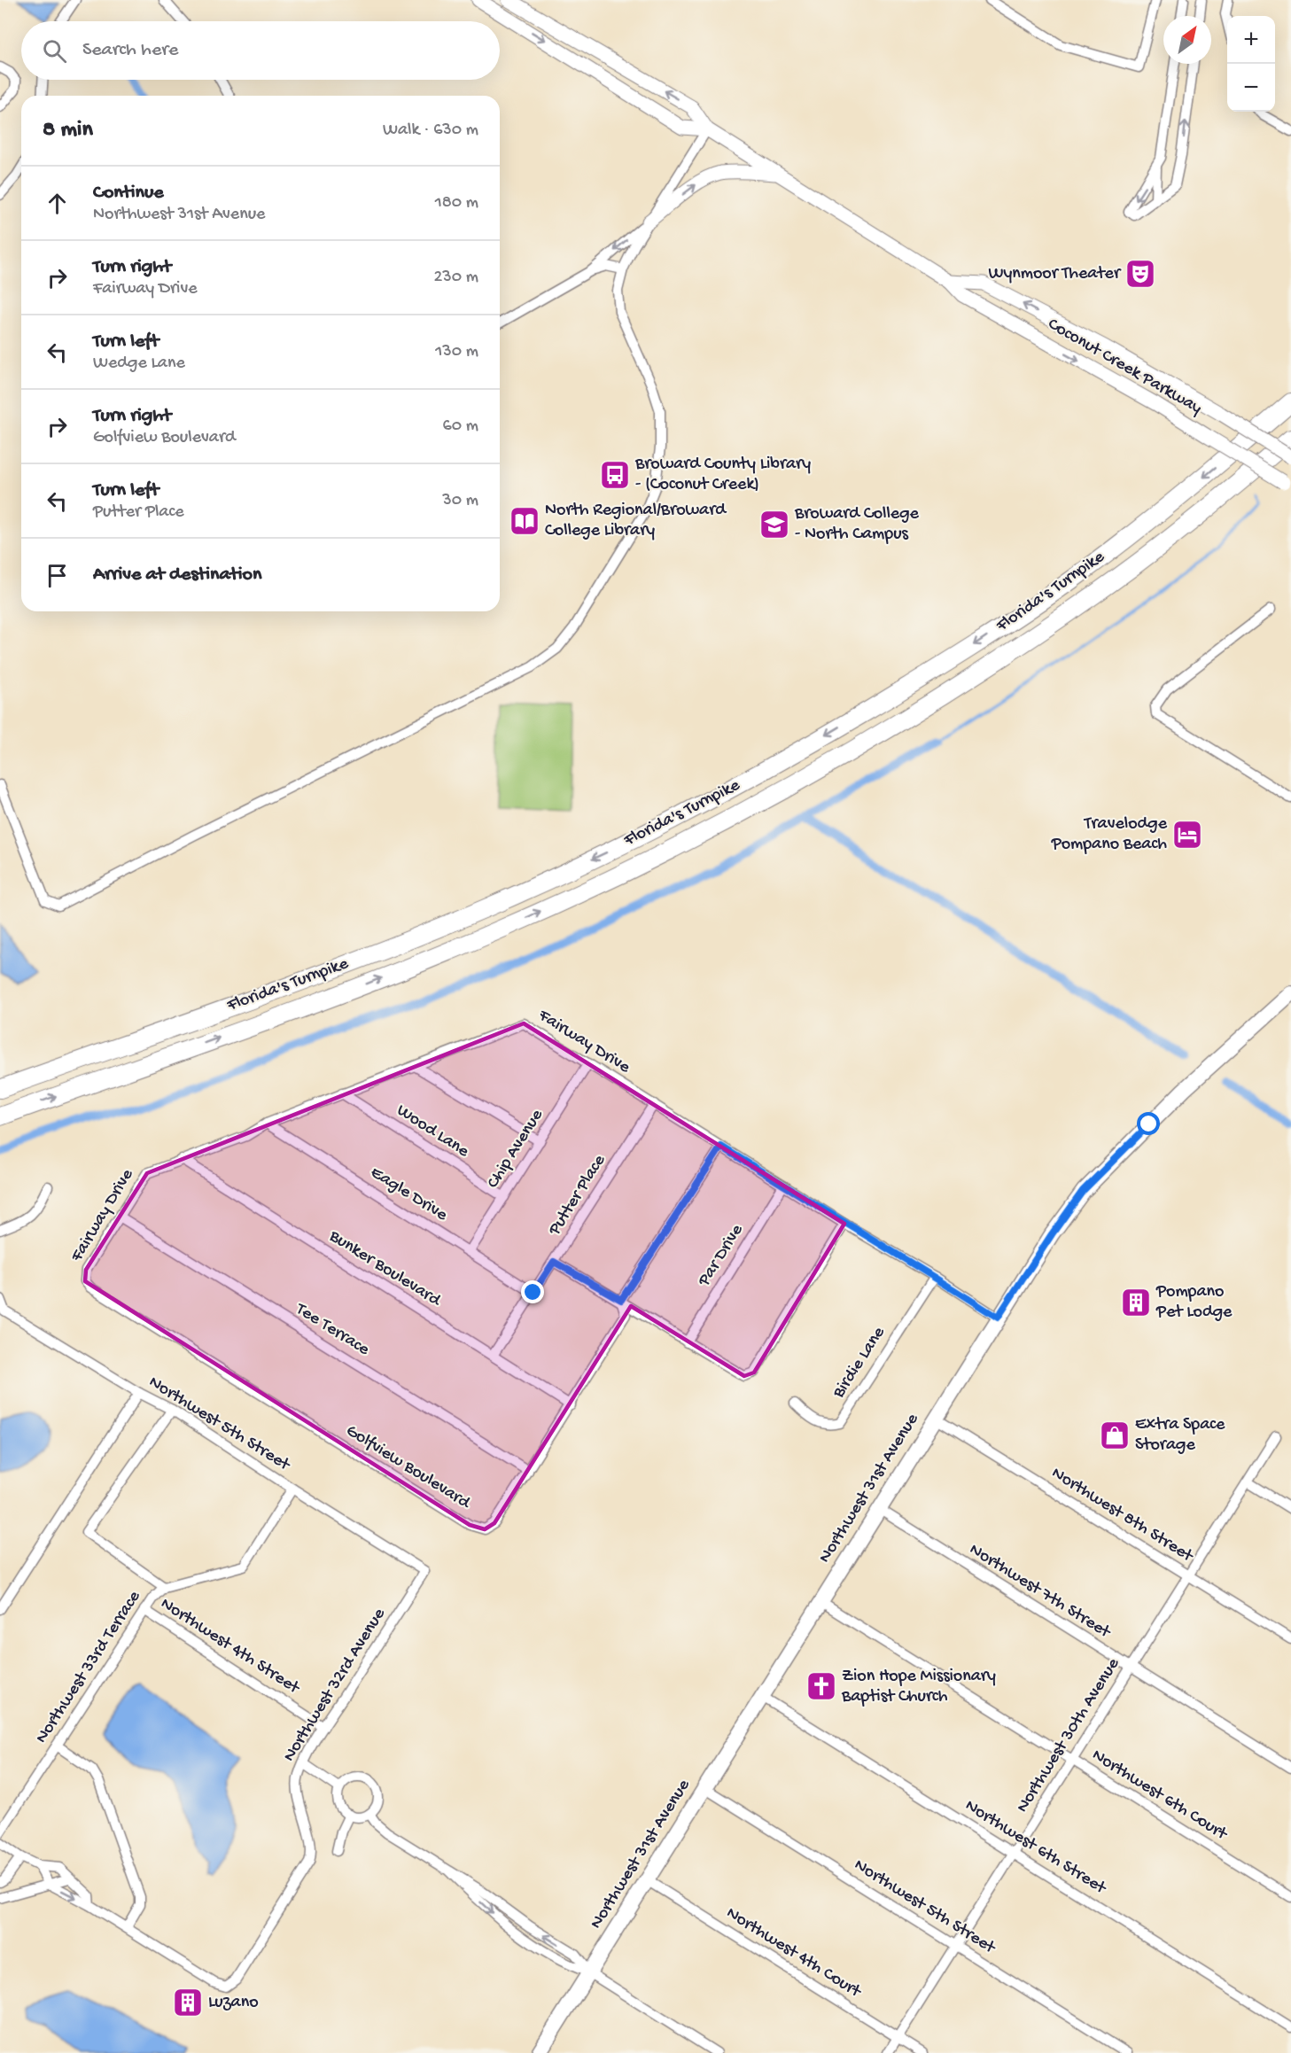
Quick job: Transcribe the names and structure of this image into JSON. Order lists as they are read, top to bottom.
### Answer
{
  "streets": {
    "highway": ["Florida's Turnpike"],
    "main road": ["Coconut Creek Parkway", "Northwest 31st Avenue"],
    "street": [
      "Fairway Drive",
      "Wood Lane",
      "Chip Avenue",
      "Eagle Drive",
      "Putter Place",
      "Par Drive",
      "Bunker Boulevard",
      "Tee Terrace",
      "Birdie Lane",
      "Northwest 5th Street",
      "Golfview Boulevard",
      "Northwest 8th Street",
      "Northwest 7th Street",
      "Northwest 4th Street",
      "Northwest 33rd Terrace",
      "Northwest 32rd Avenue",
      "Northwest 30th Avenue",
      "Northwest 6th Court",
      "Northwest 6th Street",
      "Northwest 4th Court"
    ]
  },
  "crossings": [
    ["Fairway Drive", "Wood Lane"],
    ["Fairway Drive", "Chip Avenue"],
    ["Fairway Drive", "Eagle Drive"],
    ["Fairway Drive", "Putter Place"],
    ["Fairway Drive", "Par Drive"],
    ["Fairway Drive", "Bunker Boulevard"],
    ["Fairway Drive", "Tee Terrace"],
    ["Fairway Drive", "Birdie Lane"],
    ["Fairway Drive", "Golfview Boulevard"],
    ["Fairway Drive", "Northwest 31st Avenue"],
    ["Wood Lane", "Chip Avenue"],
    ["Chip Avenue", "Eagle Drive"],
    ["Eagle Drive", "Putter Place"],
    ["Putter Place", "Bunker Boulevard"],
    ["Bunker Boulevard", "Golfview Boulevard"],
    ["Tee Terrace", "Golfview Boulevard"],
    ["Northwest 5th Street", "Northwest 31st Avenue"],
    ["Northwest 5th Street", "Northwest 33rd Terrace"],
    ["Northwest 5th Street", "Northwest 32rd Avenue"],
    ["Northwest 5th Street", "Northwest 30th Avenue"],
    ["Northwest 31st Avenue", "Northwest 8th Street"],
    ["Northwest 31st Avenue", "Northwest 7th Street"],
    ["Northwest 31st Avenue", "Northwest 6th Court"],
    ["Northwest 31st Avenue", "Northwest 6th Street"],
    ["Northwest 31st Avenue", "Northwest 4th Court"],
    ["Northwest 8th Street", "Northwest 30th Avenue"],
    ["Northwest 7th Street", "Northwest 30th Avenue"],
    ["Northwest 4th Street", "Northwest 33rd Terrace"],
    ["Northwest 4th Street", "Northwest 32rd Avenue"],
    ["Northwest 30th Avenue", "Northwest 6th Court"],
    ["Northwest 30th Avenue", "Northwest 6th Street"],
    ["Northwest 30th Avenue", "Northwest 4th Court"]
  ],
  "places": {
    "theatre": ["Wynmoor Theater"],
    "bus stop": ["Broward County Library - (Coconut Creek)"],
    "library": ["North Regional/Broward College Library"],
    "school or university": ["Broward College - North Campus"],
    "hotel": ["Travelodge Pompano Beach"],
    "building": ["Pompano Pet Lodge", "Luzano"],
    "shop": ["Extra Space Storage"],
    "church": ["Zion Hope Missionary Baptist Church"]
  },
  "north": "top right",
  "page": {
    "map_buttons": ["+", "−"],
    "search": "Search here",
    "heading": ["8 min", "Walk · 630 m"],
    "list": [
      ["Continue", "Northwest 31st Avenue", "180 m"],
      ["Turn right", "Fairway Drive", "230 m"],
      ["Turn left", "Wedge Lane", "130 m"],
      ["Turn right", "Golfview Boulevard", "60 m"],
      ["Turn left", "Putter Place", "30 m"],
      "Arrive at destination"
    ]
  }
}
